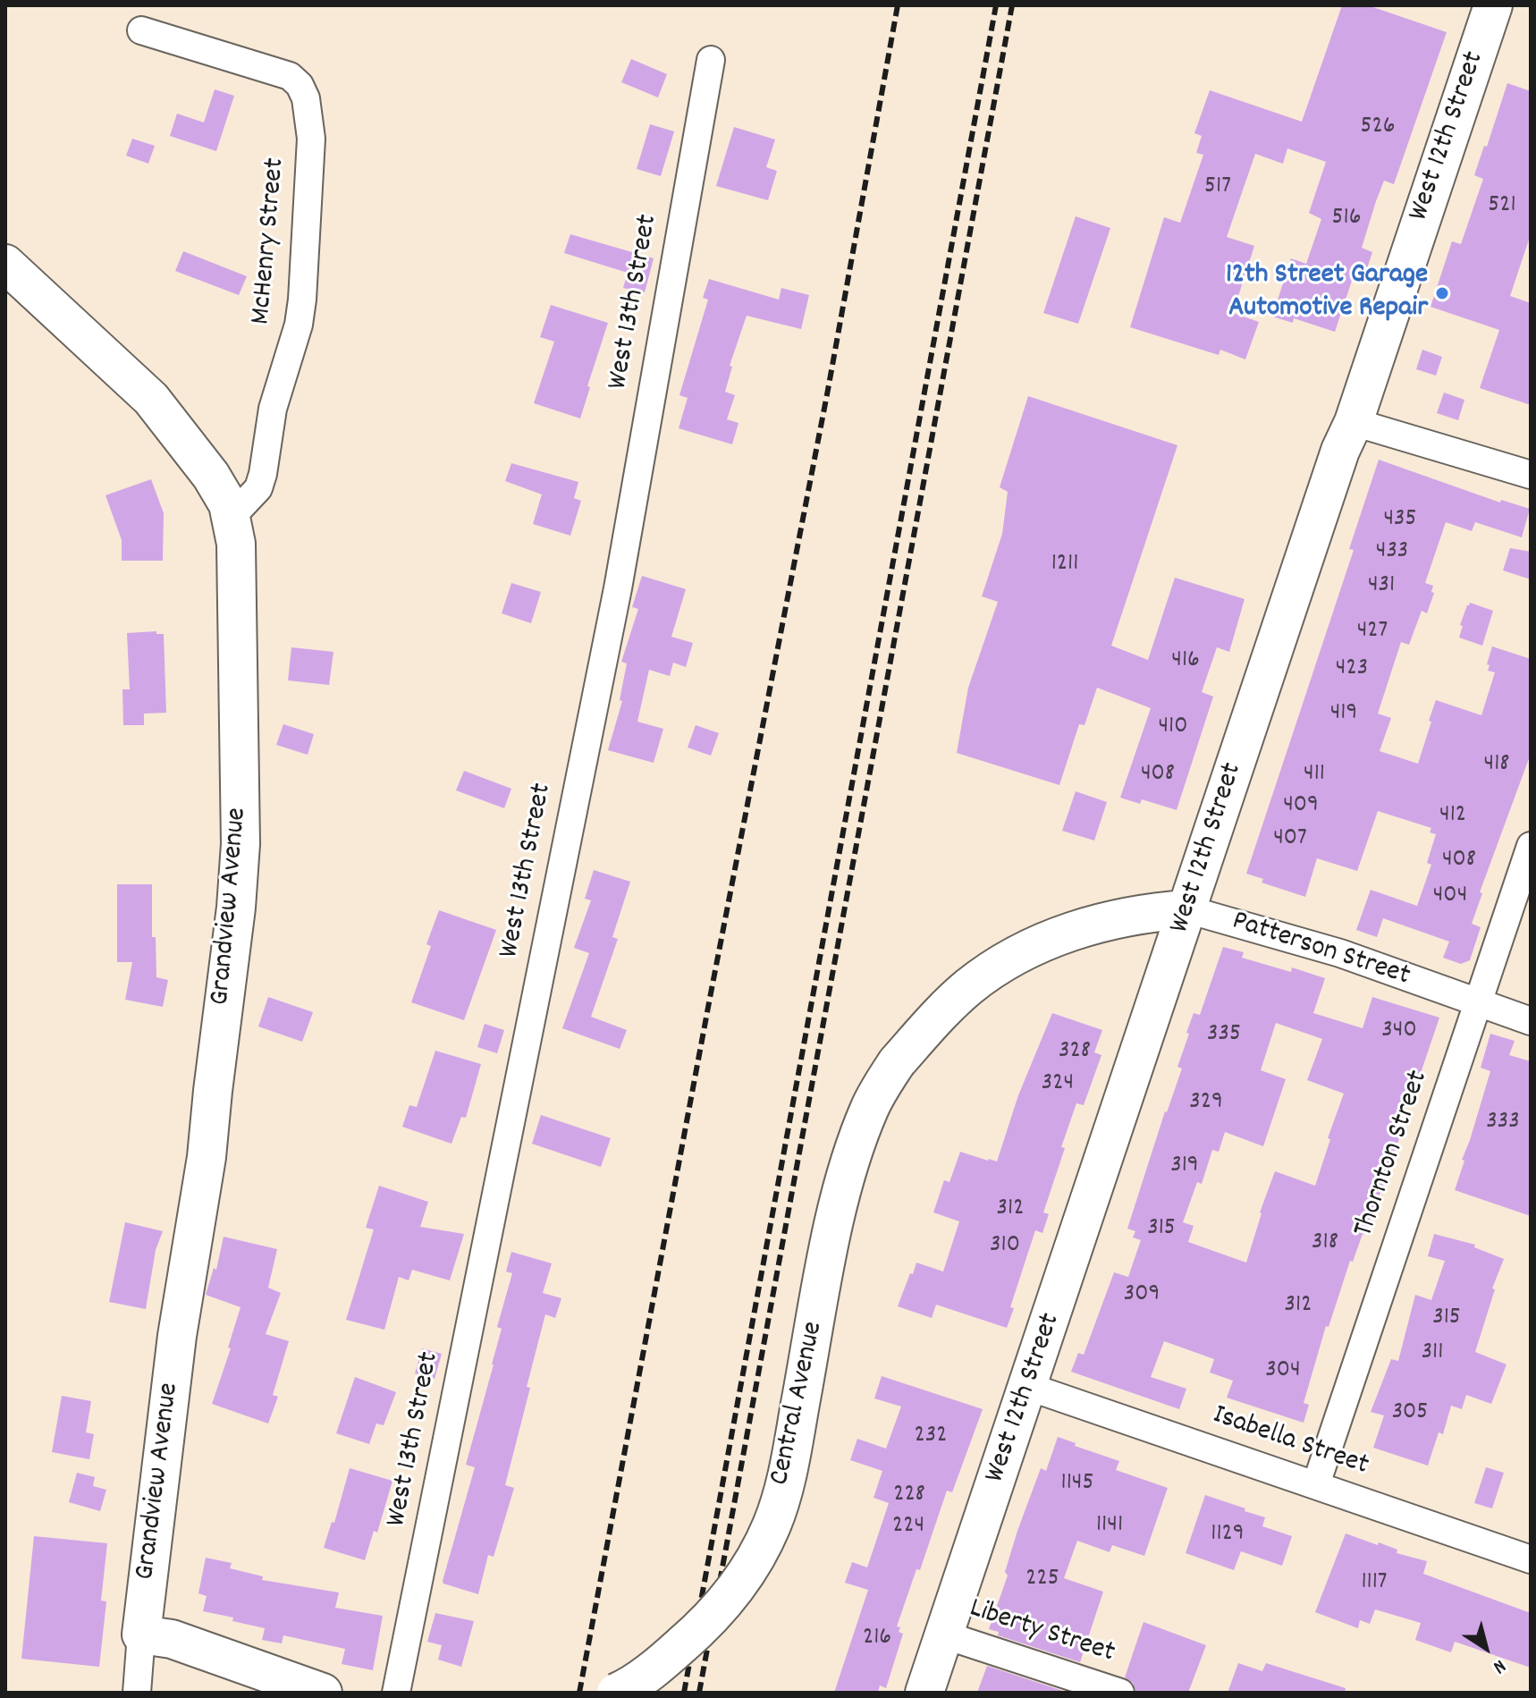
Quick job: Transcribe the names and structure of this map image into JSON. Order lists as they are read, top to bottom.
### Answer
{
  "streets": {
    "street": [
      "West 12th Street",
      "McHenry Street",
      "West 13th Street",
      "Grandview Avenue",
      "Patterson Street",
      "Thornton Street",
      "Central Avenue",
      "Isabella Street",
      "Liberty Street"
    ]
  },
  "crossings": [
    ["West 12th Street", "Patterson Street"],
    ["West 12th Street", "Isabella Street"],
    ["West 12th Street", "Liberty Street"],
    ["McHenry Street", "Grandview Avenue"],
    ["Patterson Street", "Thornton Street"],
    ["Patterson Street", "Central Avenue"],
    ["Thornton Street", "Isabella Street"]
  ],
  "places": ["12th Street Garage Automotive Repair"],
  "house_numbers": [
    "526",
    "517",
    "521",
    "516",
    "435",
    "433",
    "1211",
    "431",
    "427",
    "416",
    "423",
    "419",
    "410",
    "418",
    "408",
    "411",
    "409",
    "412",
    "407",
    "408",
    "404",
    "340",
    "335",
    "328",
    "324",
    "329",
    "333",
    "319",
    "312",
    "315",
    "318",
    "310",
    "309",
    "312",
    "315",
    "311",
    "304",
    "305",
    "232",
    "1145",
    "228",
    "1141",
    "224",
    "1129",
    "225",
    "1117",
    "216"
  ],
  "north": "bottom right"
}
